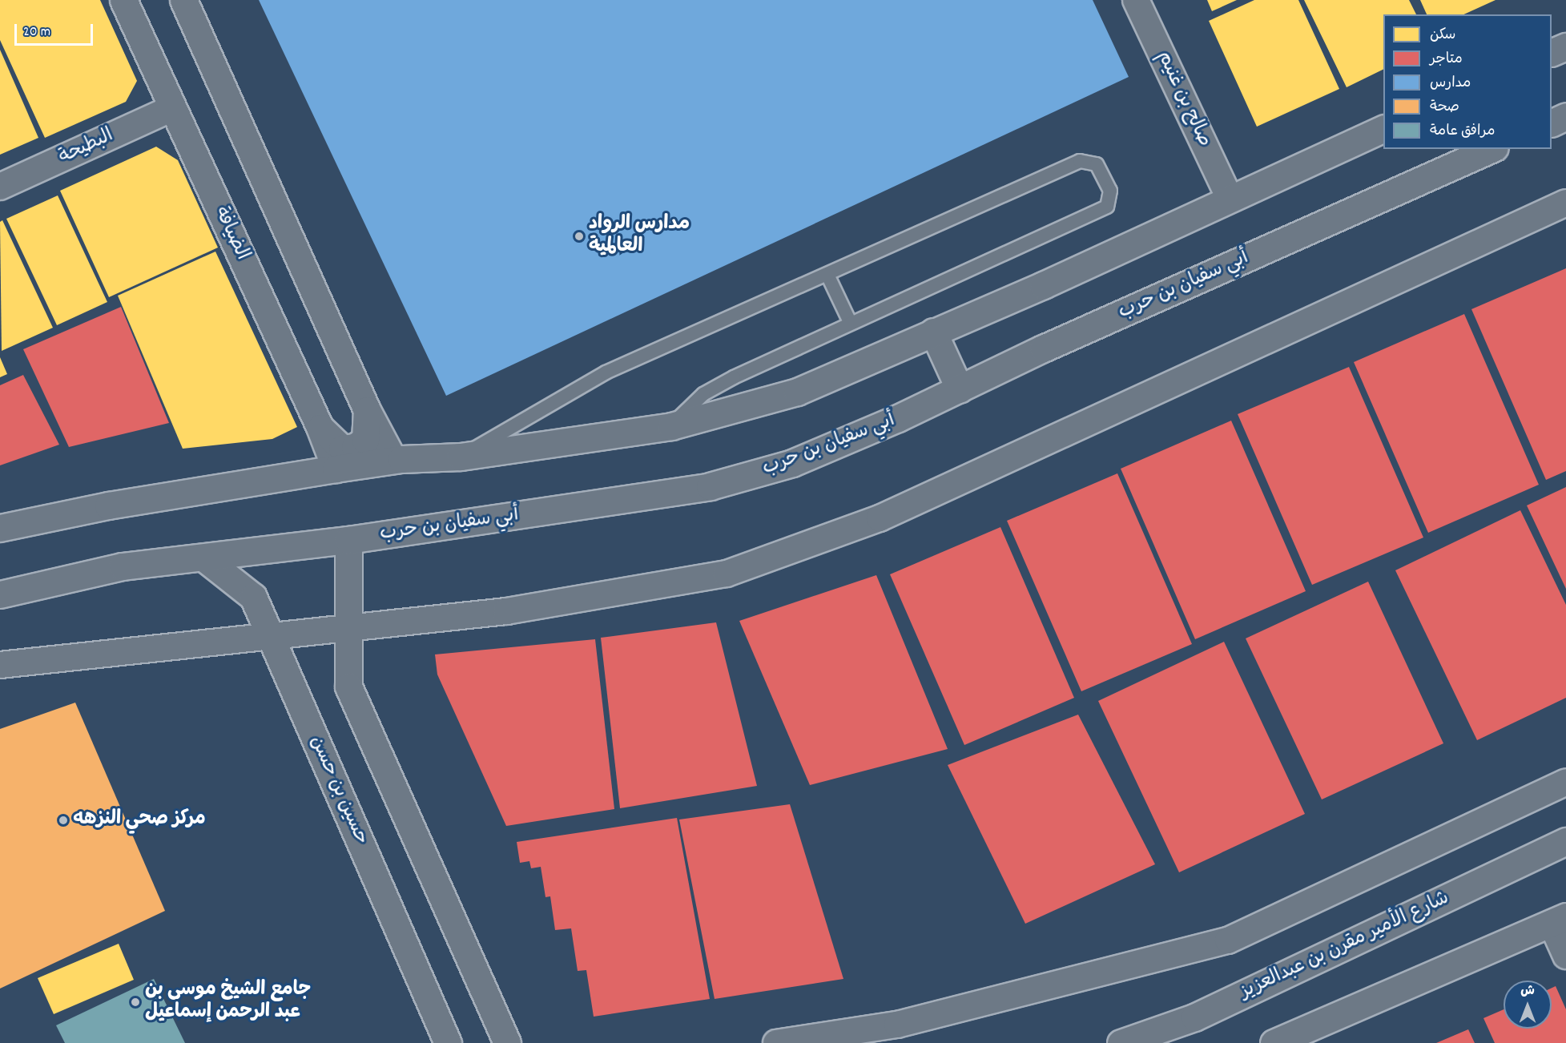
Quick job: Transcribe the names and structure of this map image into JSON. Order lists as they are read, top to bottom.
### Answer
{
  "streets": {
    "street": [
      "صالح بن غنيم",
      "البطيحة",
      "الضيافة",
      "أبي سفيان بن حرب",
      "حسين بن حسن",
      "شارع الأمير مقرن بن عبدالعزيز"
    ]
  },
  "crossings": [
    ["البطيحة", "الضيافة"],
    ["أبي سفيان بن حرب", "حسين بن حسن"]
  ],
  "places": ["مدارس الرواد العالمية", "مركز صحي النزهه", "جامع الشيخ موسى بن عبد الرحمن إسماعيل"],
  "legend": [
    "سكن",
    "متاجر",
    "مدارس",
    "صحة",
    "مرافق عامة"
  ],
  "scale_bar": "20 m",
  "north": "top"
}
